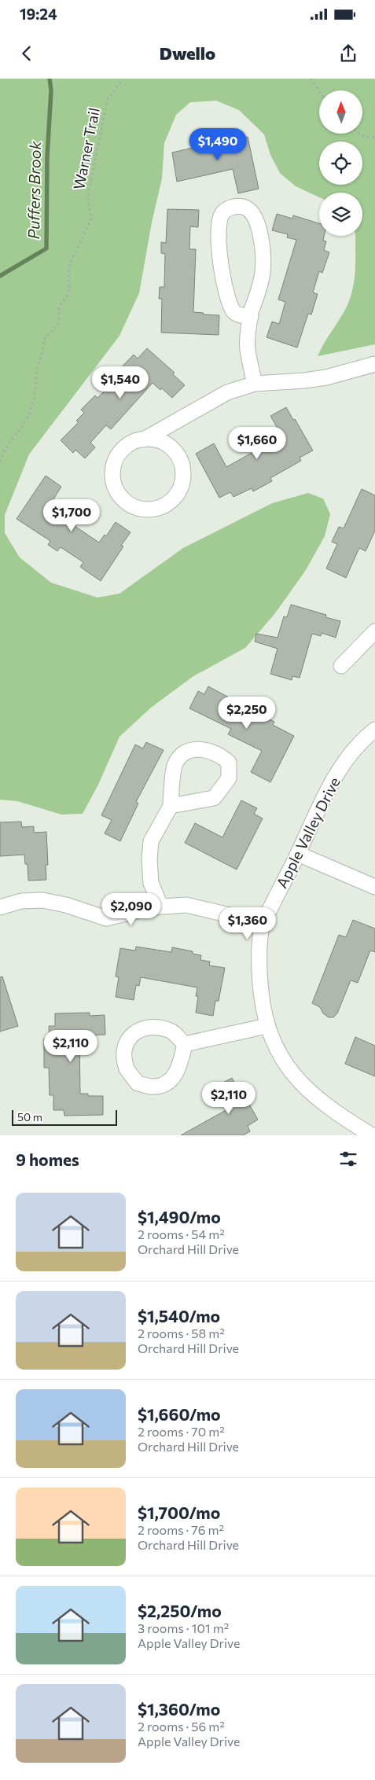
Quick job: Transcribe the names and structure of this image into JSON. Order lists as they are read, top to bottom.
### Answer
{
  "streets": {
    "street": ["Apple Valley Drive"],
    "path": ["Warner Trail"]
  },
  "water": ["Puffers Brook"],
  "scale_bar": "50 m",
  "north": "top",
  "page": {
    "status": "19:24",
    "header": "Dwello",
    "price": [
      "$1,490",
      "$1,540",
      "$1,660",
      "$1,700",
      "$2,250",
      "$2,090",
      "$1,360",
      "$2,110",
      "$2,110"
    ],
    "scale": "50 m",
    "heading": "9 homes",
    "list": [
      {
        "name": "$1,490/mo",
        "note": "2 rooms · 54 m² · Orchard Hill Drive"
      },
      {
        "name": "$1,540/mo",
        "note": "2 rooms · 58 m² · Orchard Hill Drive"
      },
      {
        "name": "$1,660/mo",
        "note": "2 rooms · 70 m² · Orchard Hill Drive"
      },
      {
        "name": "$1,700/mo",
        "note": "2 rooms · 76 m² · Orchard Hill Drive"
      },
      {
        "name": "$2,250/mo",
        "note": "3 rooms · 101 m² · Apple Valley Drive"
      },
      {
        "name": "$1,360/mo",
        "note": "2 rooms · 56 m² · Apple Valley Drive"
      }
    ]
  }
}
